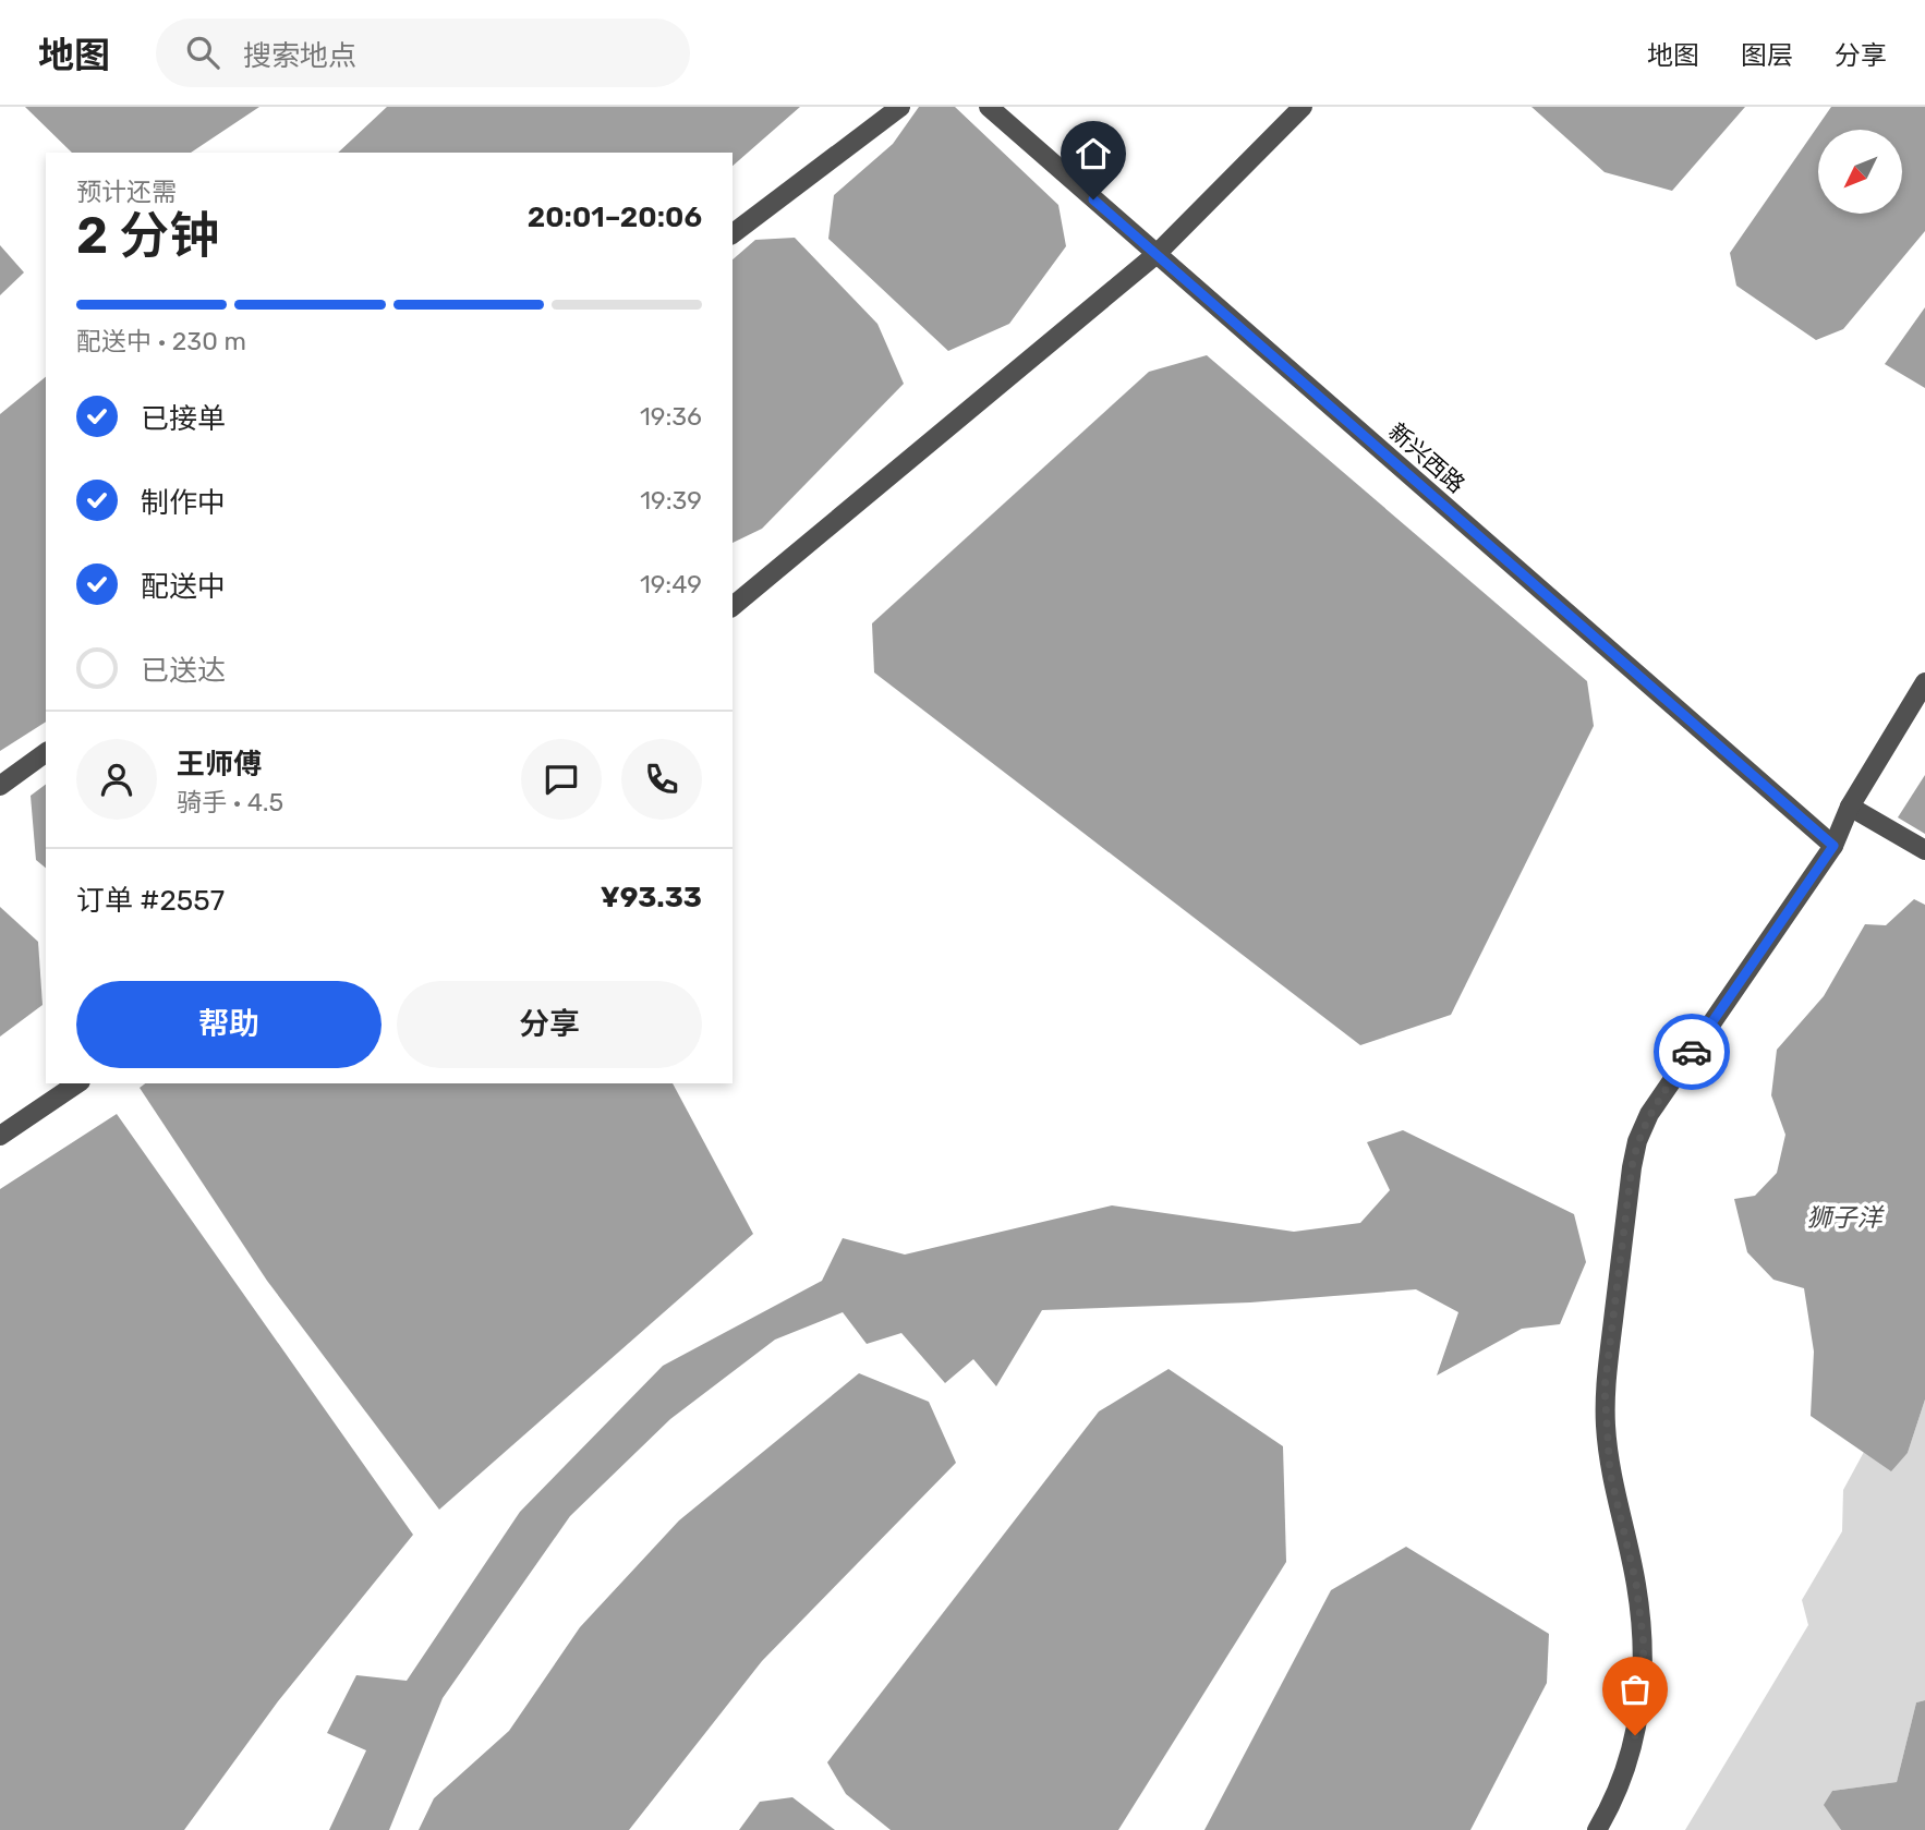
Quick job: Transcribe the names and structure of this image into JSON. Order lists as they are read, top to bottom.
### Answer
{
  "streets": {
    "street": ["新兴西路"]
  },
  "water": ["狮子洋"],
  "north": "bottom left",
  "page": {
    "header": "地图",
    "search": "搜索地点",
    "nav": ["地图", "图层", "分享"],
    "heading": ["2 分钟", "预计还需", "20:01–20:06"],
    "panel": [
      "王师傅",
      "骑手 · 4.5",
      "订单 #2557",
      "¥93.33"
    ],
    "bar": "配送中 · 230 m",
    "list": [
      ["已接单", "19:36"],
      ["制作中", "19:39"],
      ["配送中", "19:49"],
      "已送达"
    ],
    "buttons": ["帮助", "分享"]
  }
}
